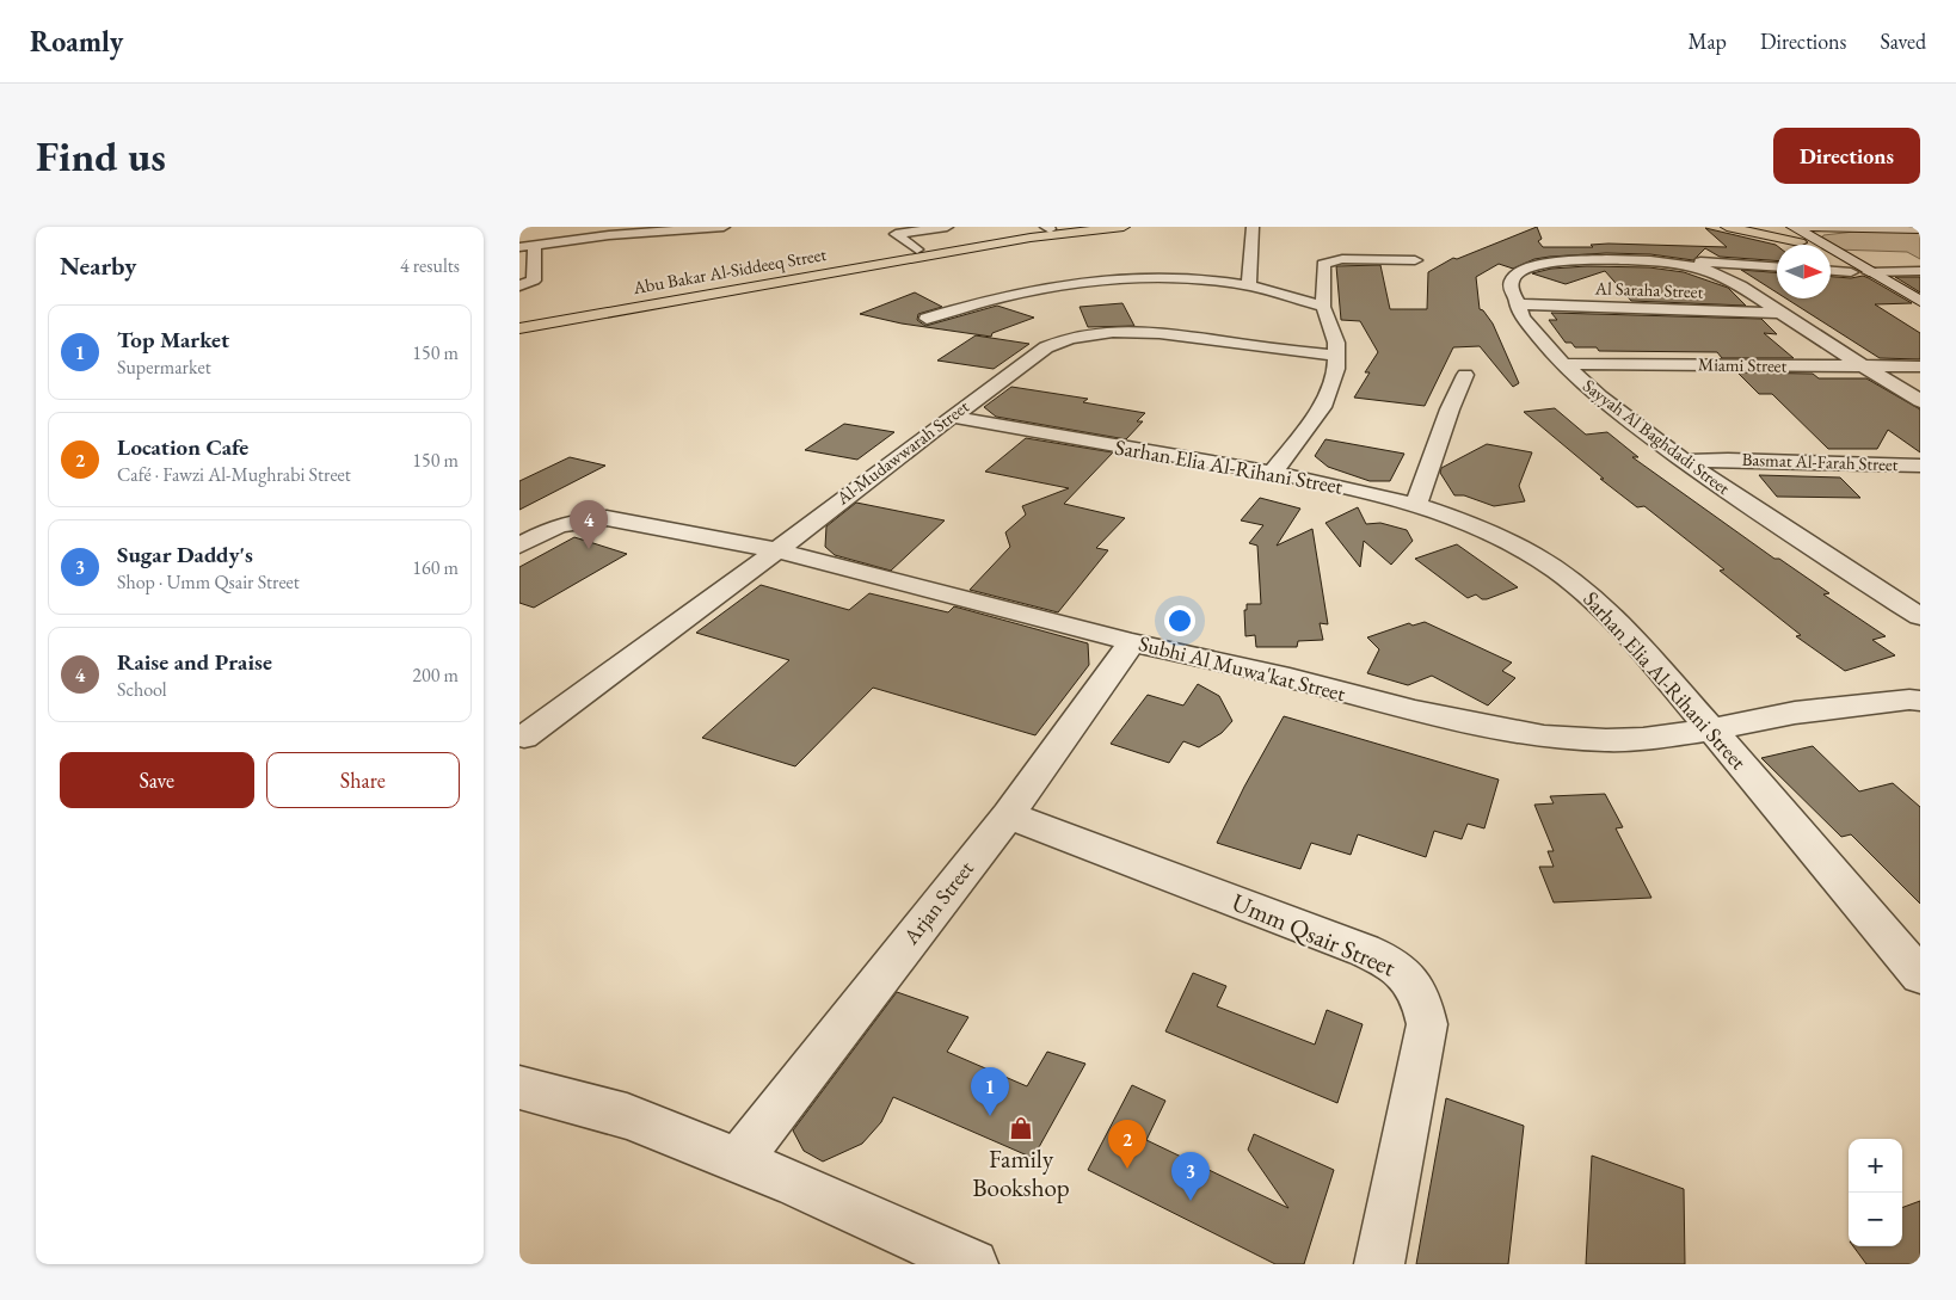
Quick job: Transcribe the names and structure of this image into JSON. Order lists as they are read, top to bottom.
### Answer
{
  "streets": {
    "main road": ["Abu Bakar Al-Siddeeq Street"],
    "street": [
      "Al Saraha Street",
      "Miami Street",
      "Sayyah Al Baghdadi Street",
      "Al-Mudawwarah Street",
      "Basmat Al-Farah Street",
      "Sarhan Elia Al-Rihani Street",
      "Subhi Al Muwa'kat Street",
      "Arjan Street",
      "Umm Qsair Street"
    ]
  },
  "crossings": [
    ["Al Saraha Street", "Sayyah Al Baghdadi Street"],
    ["Miami Street", "Sayyah Al Baghdadi Street"],
    ["Sayyah Al Baghdadi Street", "Basmat Al-Farah Street"],
    ["Al-Mudawwarah Street", "Sarhan Elia Al-Rihani Street"],
    ["Al-Mudawwarah Street", "Subhi Al Muwa'kat Street"],
    ["Sarhan Elia Al-Rihani Street", "Subhi Al Muwa'kat Street"],
    ["Subhi Al Muwa'kat Street", "Arjan Street"],
    ["Arjan Street", "Umm Qsair Street"]
  ],
  "places": {
    "shop": ["Family Bookshop"]
  },
  "north": "right",
  "page": {
    "header": "Roamly",
    "nav": ["Map", "Directions", "Saved"],
    "buttons": [
      "Directions",
      ["Save", "Share"]
    ],
    "title": "Find us",
    "heading": ["Nearby", "4 results"],
    "list": [
      {
        "mark": "1",
        "name": "Top Market",
        "note": "Supermarket",
        "value": "150 m"
      },
      {
        "mark": "2",
        "name": "Location Cafe",
        "note": "Café · Fawzi Al-Mughrabi Street",
        "value": "150 m"
      },
      {
        "mark": "3",
        "name": "Sugar Daddy's",
        "note": "Shop · Umm Qsair Street",
        "value": "160 m"
      },
      {
        "mark": "4",
        "name": "Raise and Praise",
        "note": "School",
        "value": "200 m"
      }
    ],
    "pins": [
      "4",
      "1",
      "2",
      "3"
    ],
    "map_buttons": ["+", "−"]
  }
}
